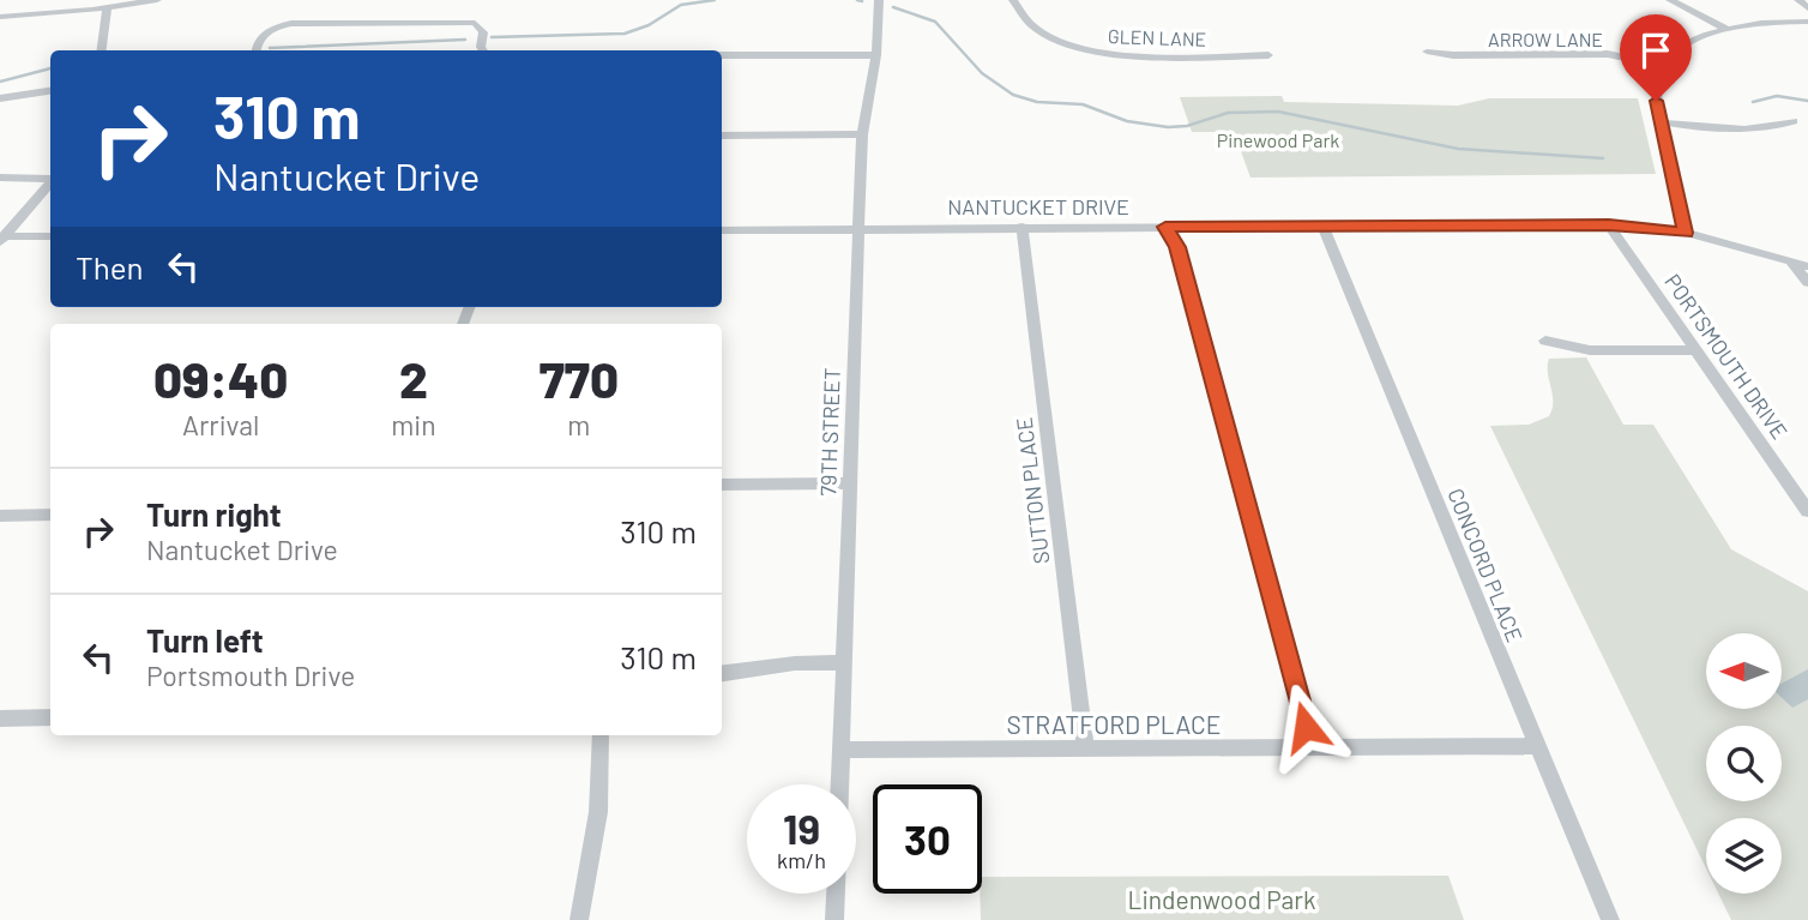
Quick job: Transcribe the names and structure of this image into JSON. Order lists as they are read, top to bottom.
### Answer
{
  "streets": {
    "street": [
      "GLEN LANE",
      "ARROW LANE",
      "NANTUCKET DRIVE",
      "PORTSMOUTH DRIVE",
      "79TH STREET",
      "SUTTON PLACE",
      "CONCORD PLACE",
      "STRATFORD PLACE"
    ]
  },
  "crossings": [
    ["NANTUCKET DRIVE", "PORTSMOUTH DRIVE"],
    ["NANTUCKET DRIVE", "79TH STREET"],
    ["NANTUCKET DRIVE", "SUTTON PLACE"],
    ["NANTUCKET DRIVE", "CONCORD PLACE"],
    ["79TH STREET", "STRATFORD PLACE"],
    ["SUTTON PLACE", "STRATFORD PLACE"],
    ["CONCORD PLACE", "STRATFORD PLACE"]
  ],
  "parks": ["Pinewood Park", "Lindenwood Park"],
  "north": "left",
  "page": {
    "turn": ["310 m", "Nantucket Drive"],
    "then": "Then",
    "eta": [
      "09:40",
      "Arrival",
      "2",
      "min",
      "770",
      "m"
    ],
    "list": [
      {
        "name": "Turn right",
        "note": "Nantucket Drive",
        "value": "310 m"
      },
      {
        "name": "Turn left",
        "note": "Portsmouth Drive",
        "value": "310 m"
      }
    ],
    "speed": "19 km/h",
    "limit": "30"
  }
}
